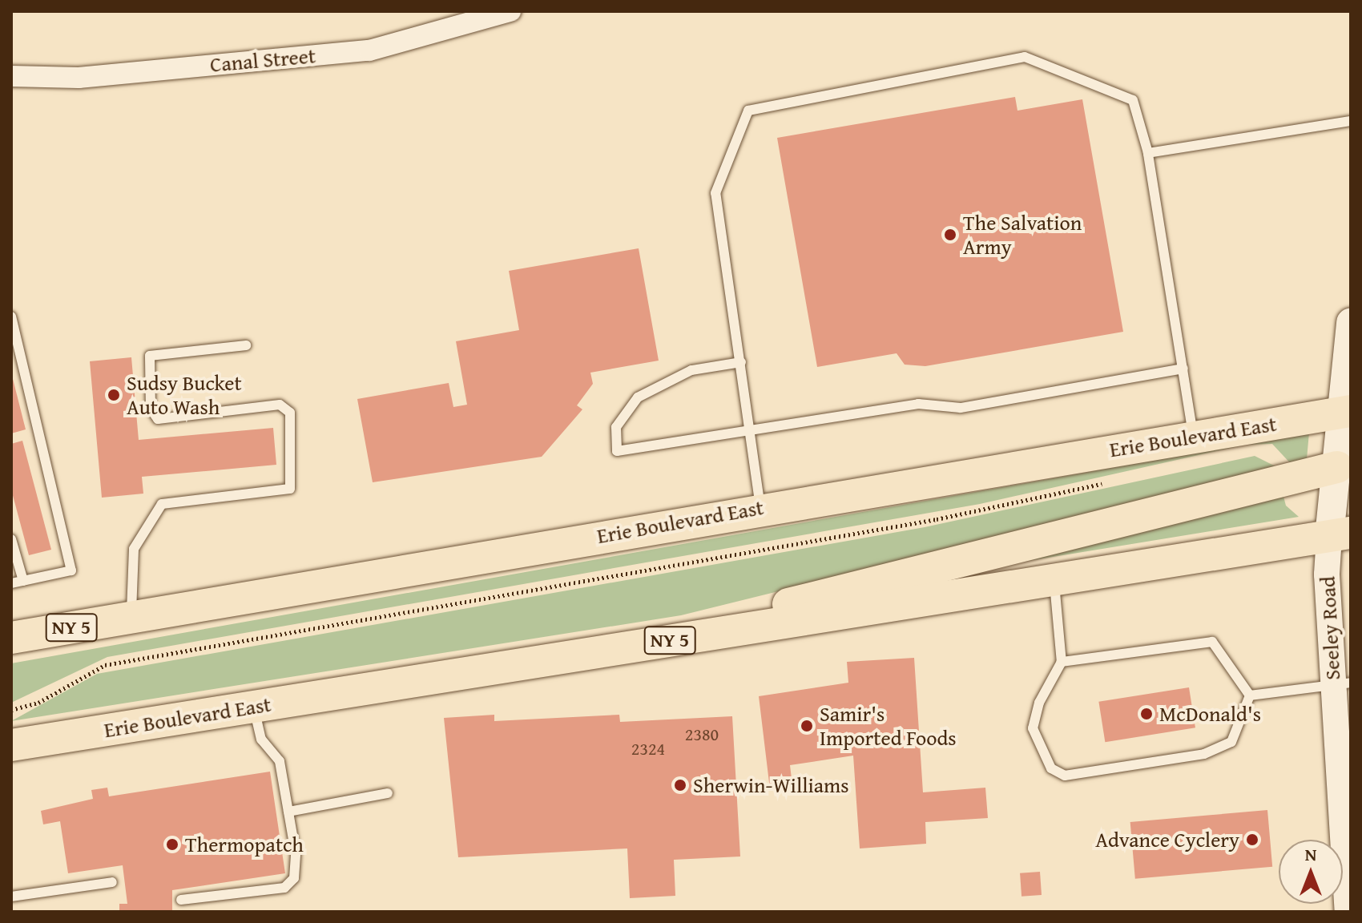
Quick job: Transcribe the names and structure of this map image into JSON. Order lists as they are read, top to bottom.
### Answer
{
  "streets": {
    "main road": ["Erie Boulevard East", "NY 5"],
    "street": ["Canal Street", "Seeley Road"]
  },
  "crossings": [
    ["Erie Boulevard East", "Seeley Road"]
  ],
  "places": [
    "The Salvation Army",
    "Sudsy Bucket Auto Wash",
    "McDonald's",
    "Samir's Imported Foods",
    "Sherwin-Williams",
    "Advance Cyclery",
    "Thermopatch"
  ],
  "house_numbers": ["2380", "2324"],
  "north": "top"
}
